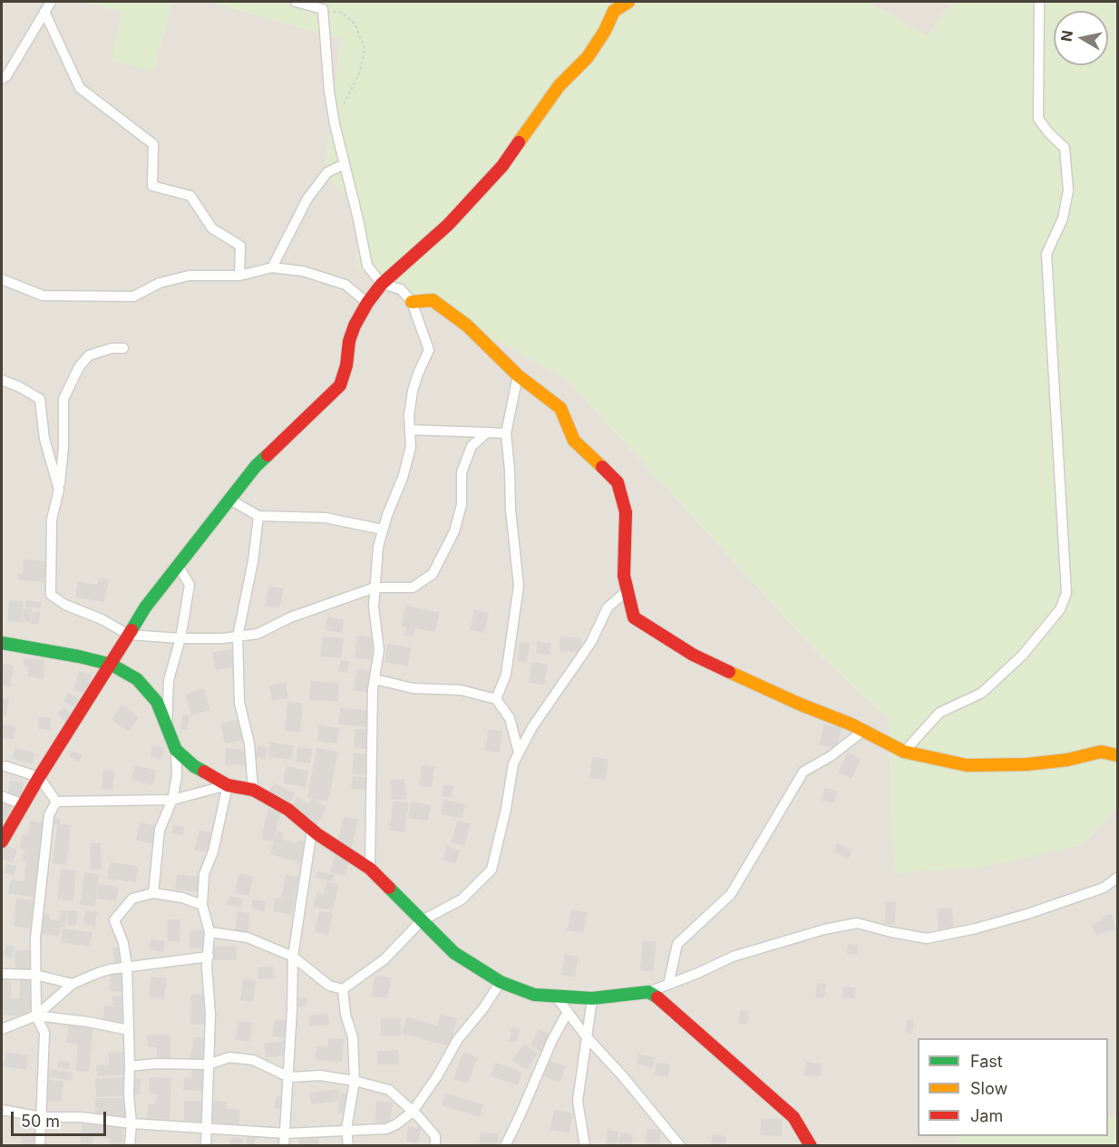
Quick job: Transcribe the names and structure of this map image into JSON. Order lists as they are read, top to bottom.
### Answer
{
  "legend": ["Fast", "Slow", "Jam"],
  "scale_bar": "50 m",
  "north": "left"
}
